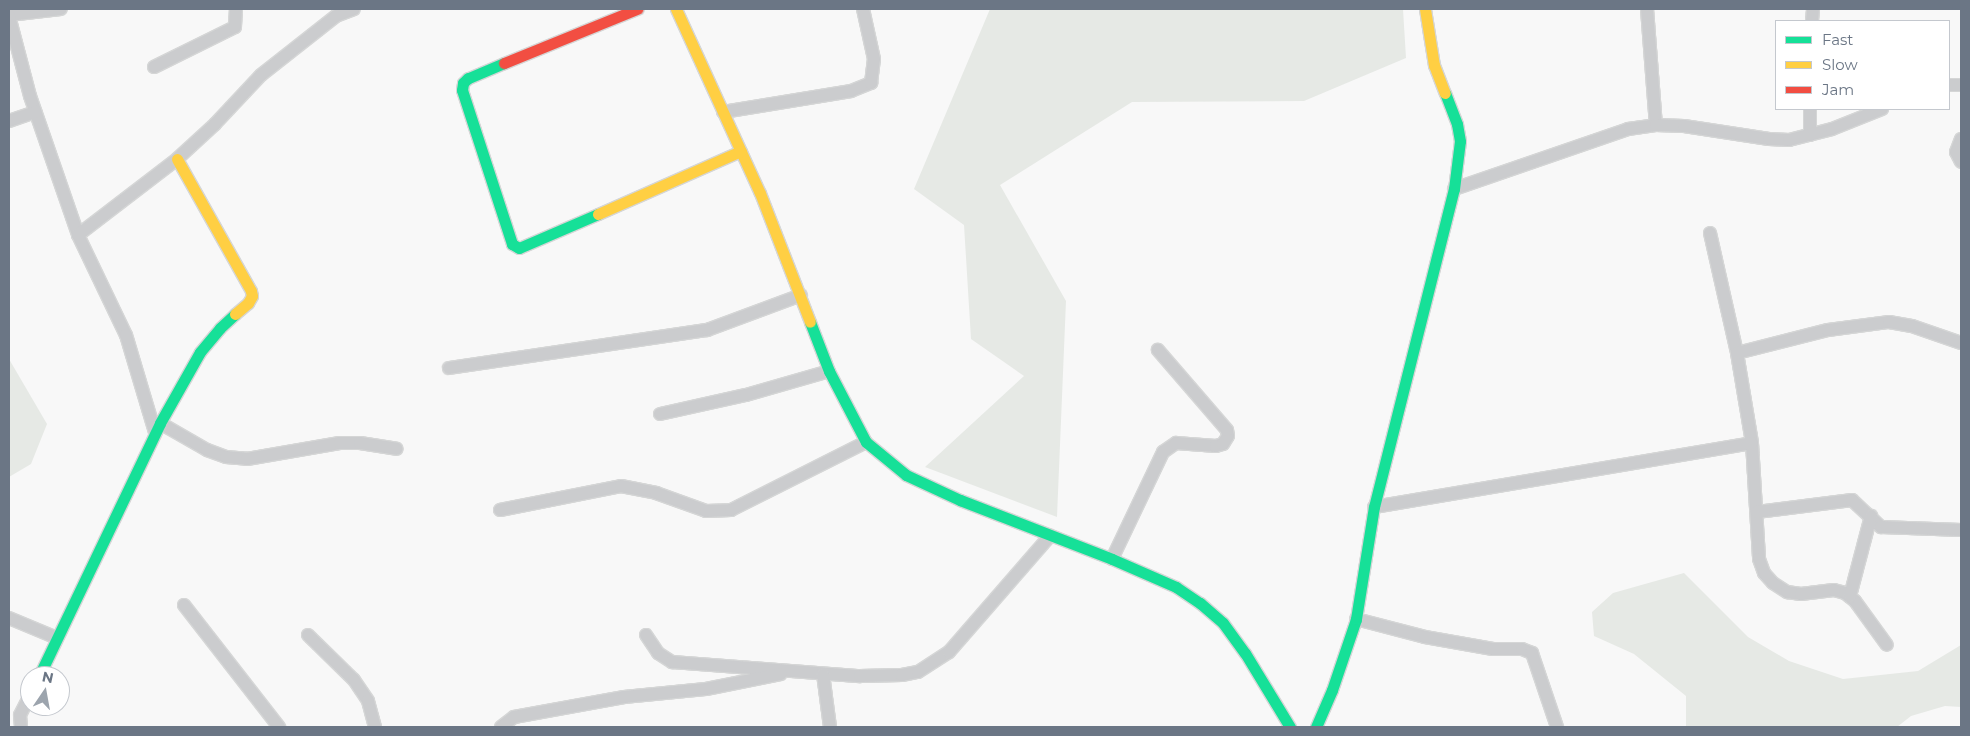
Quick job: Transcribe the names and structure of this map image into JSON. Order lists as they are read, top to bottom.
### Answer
{
  "legend": ["Fast", "Slow", "Jam"],
  "north": "top"
}
